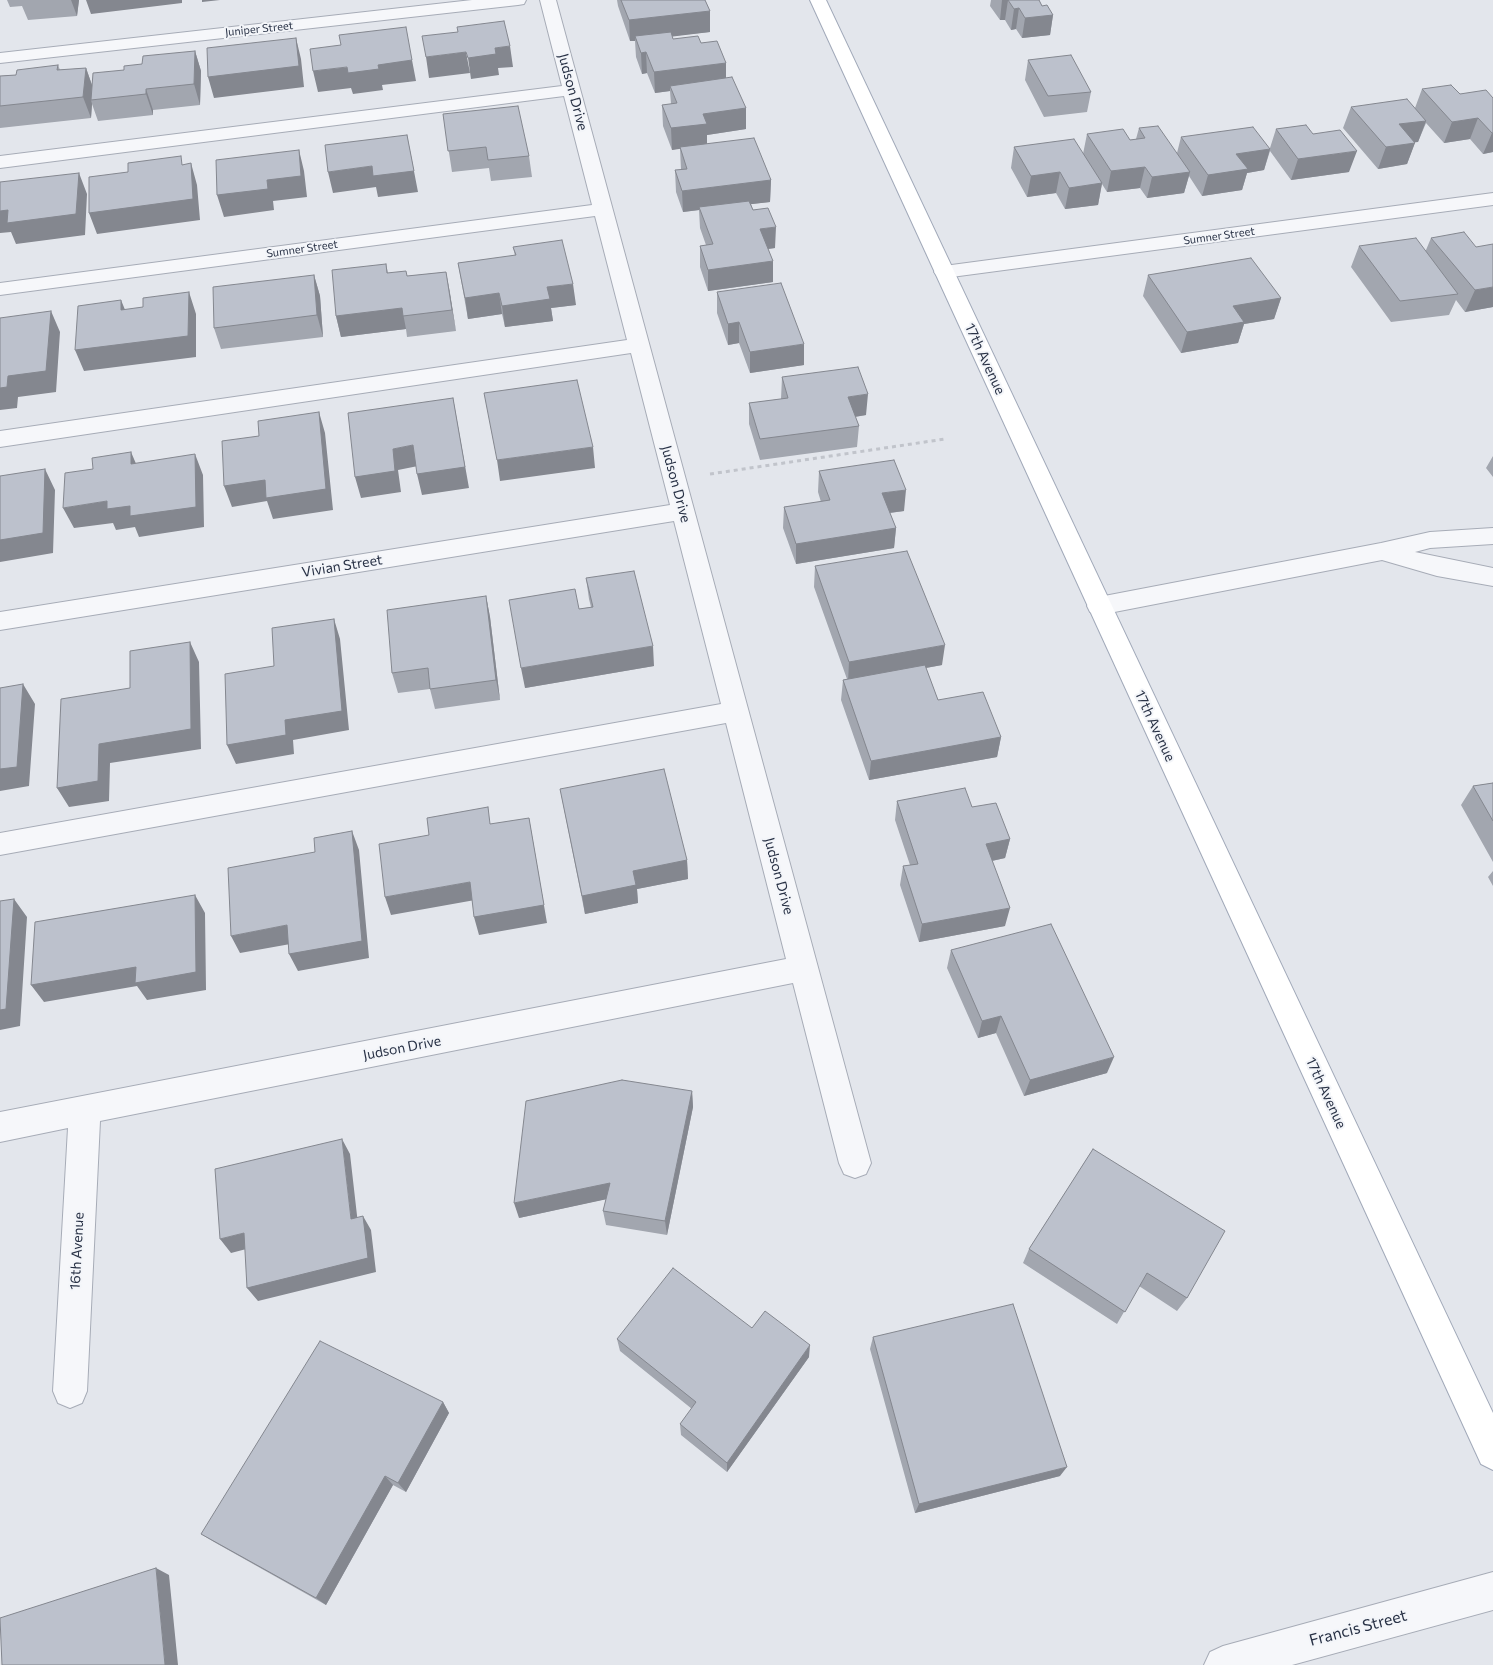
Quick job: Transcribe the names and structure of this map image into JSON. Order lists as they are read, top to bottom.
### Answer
{
  "streets": {
    "main road": ["17th Avenue"],
    "street": [
      "Juniper Street",
      "Judson Drive",
      "Sumner Street",
      "Vivian Street",
      "16th Avenue",
      "Francis Street"
    ]
  },
  "crossings": [
    ["Judson Drive", "Sumner Street"],
    ["Judson Drive", "Vivian Street"],
    ["Judson Drive", "16th Avenue"],
    ["Sumner Street", "17th Avenue"]
  ]
}
